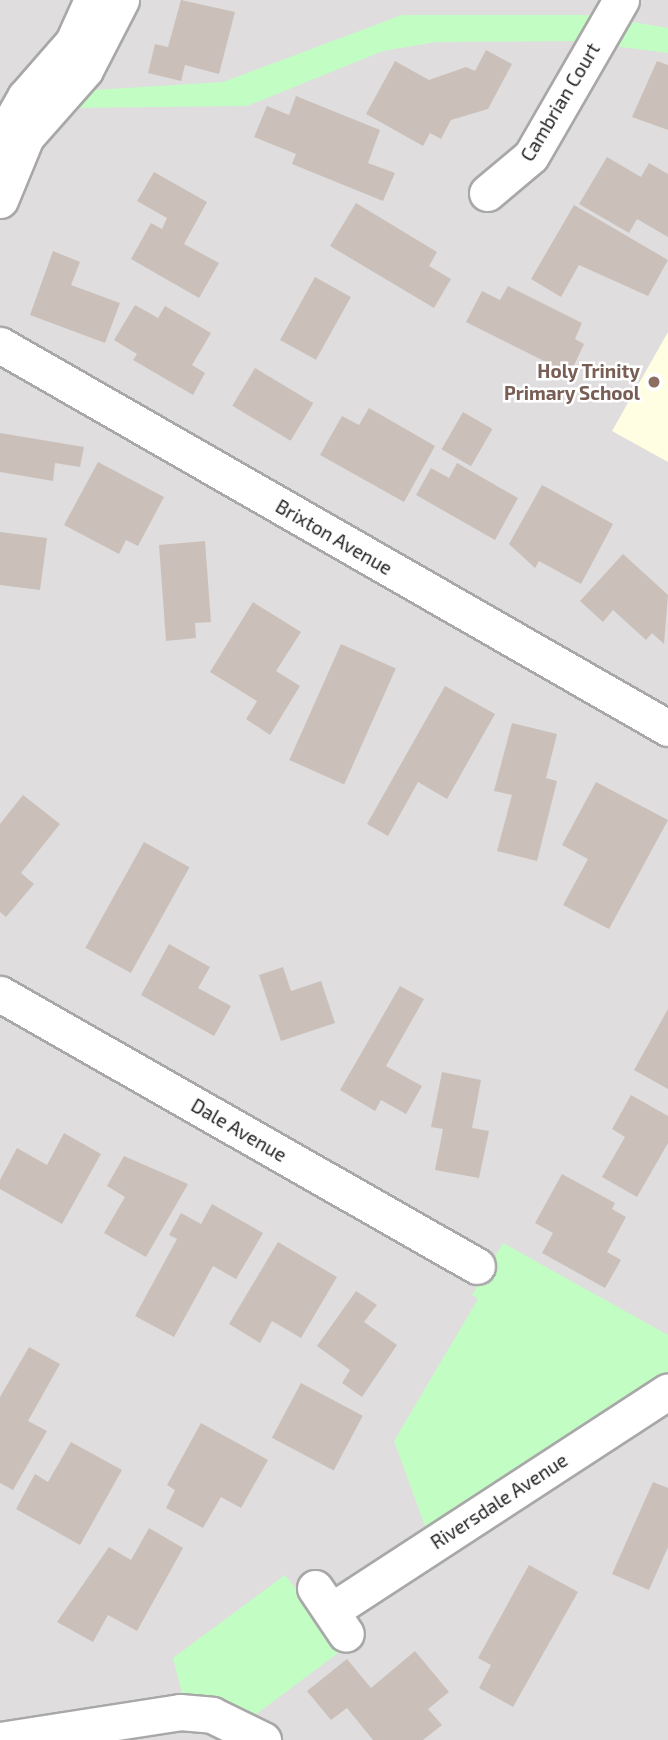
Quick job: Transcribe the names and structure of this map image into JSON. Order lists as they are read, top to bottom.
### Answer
{
  "streets": {
    "street": [
      "Cambrian Court",
      "Brixton Avenue",
      "Dale Avenue",
      "Riversdale Avenue"
    ]
  },
  "places": ["Holy Trinity Primary School"]
}
